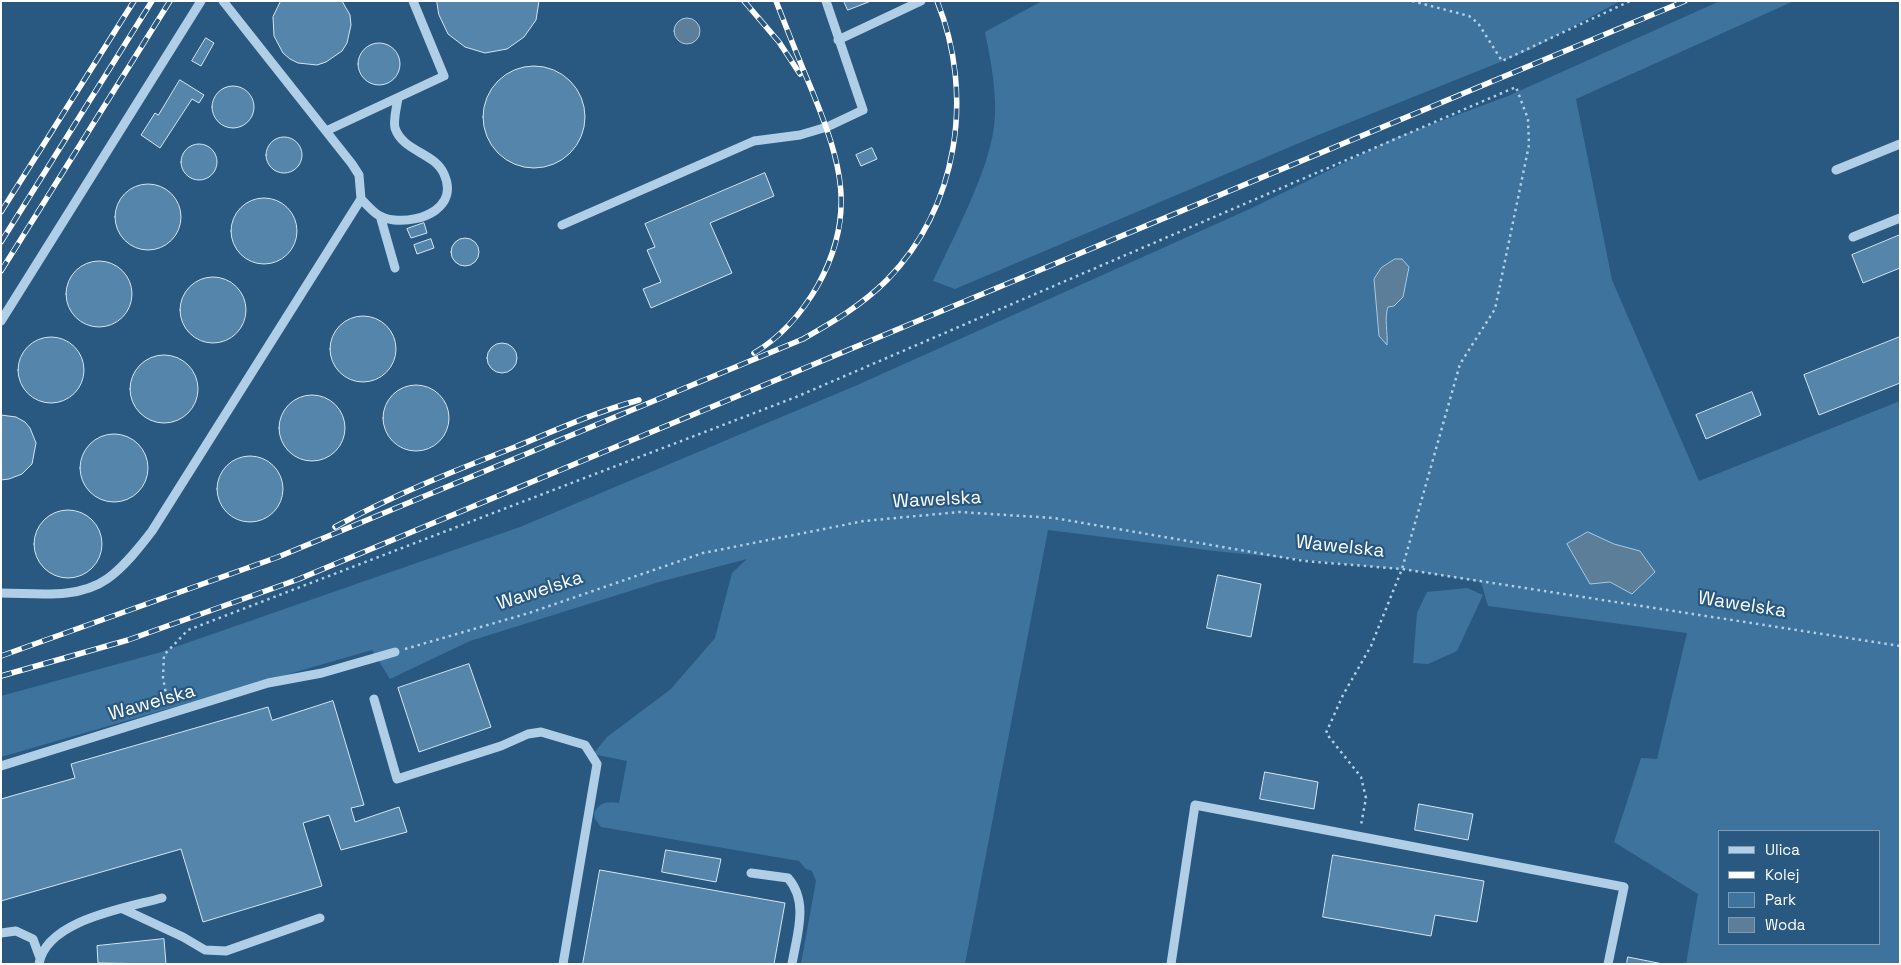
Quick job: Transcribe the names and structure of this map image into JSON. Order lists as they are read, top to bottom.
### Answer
{
  "streets": {
    "lane": ["Wawelska"]
  },
  "legend": [
    "Ulica",
    "Kolej",
    "Park",
    "Woda"
  ]
}
